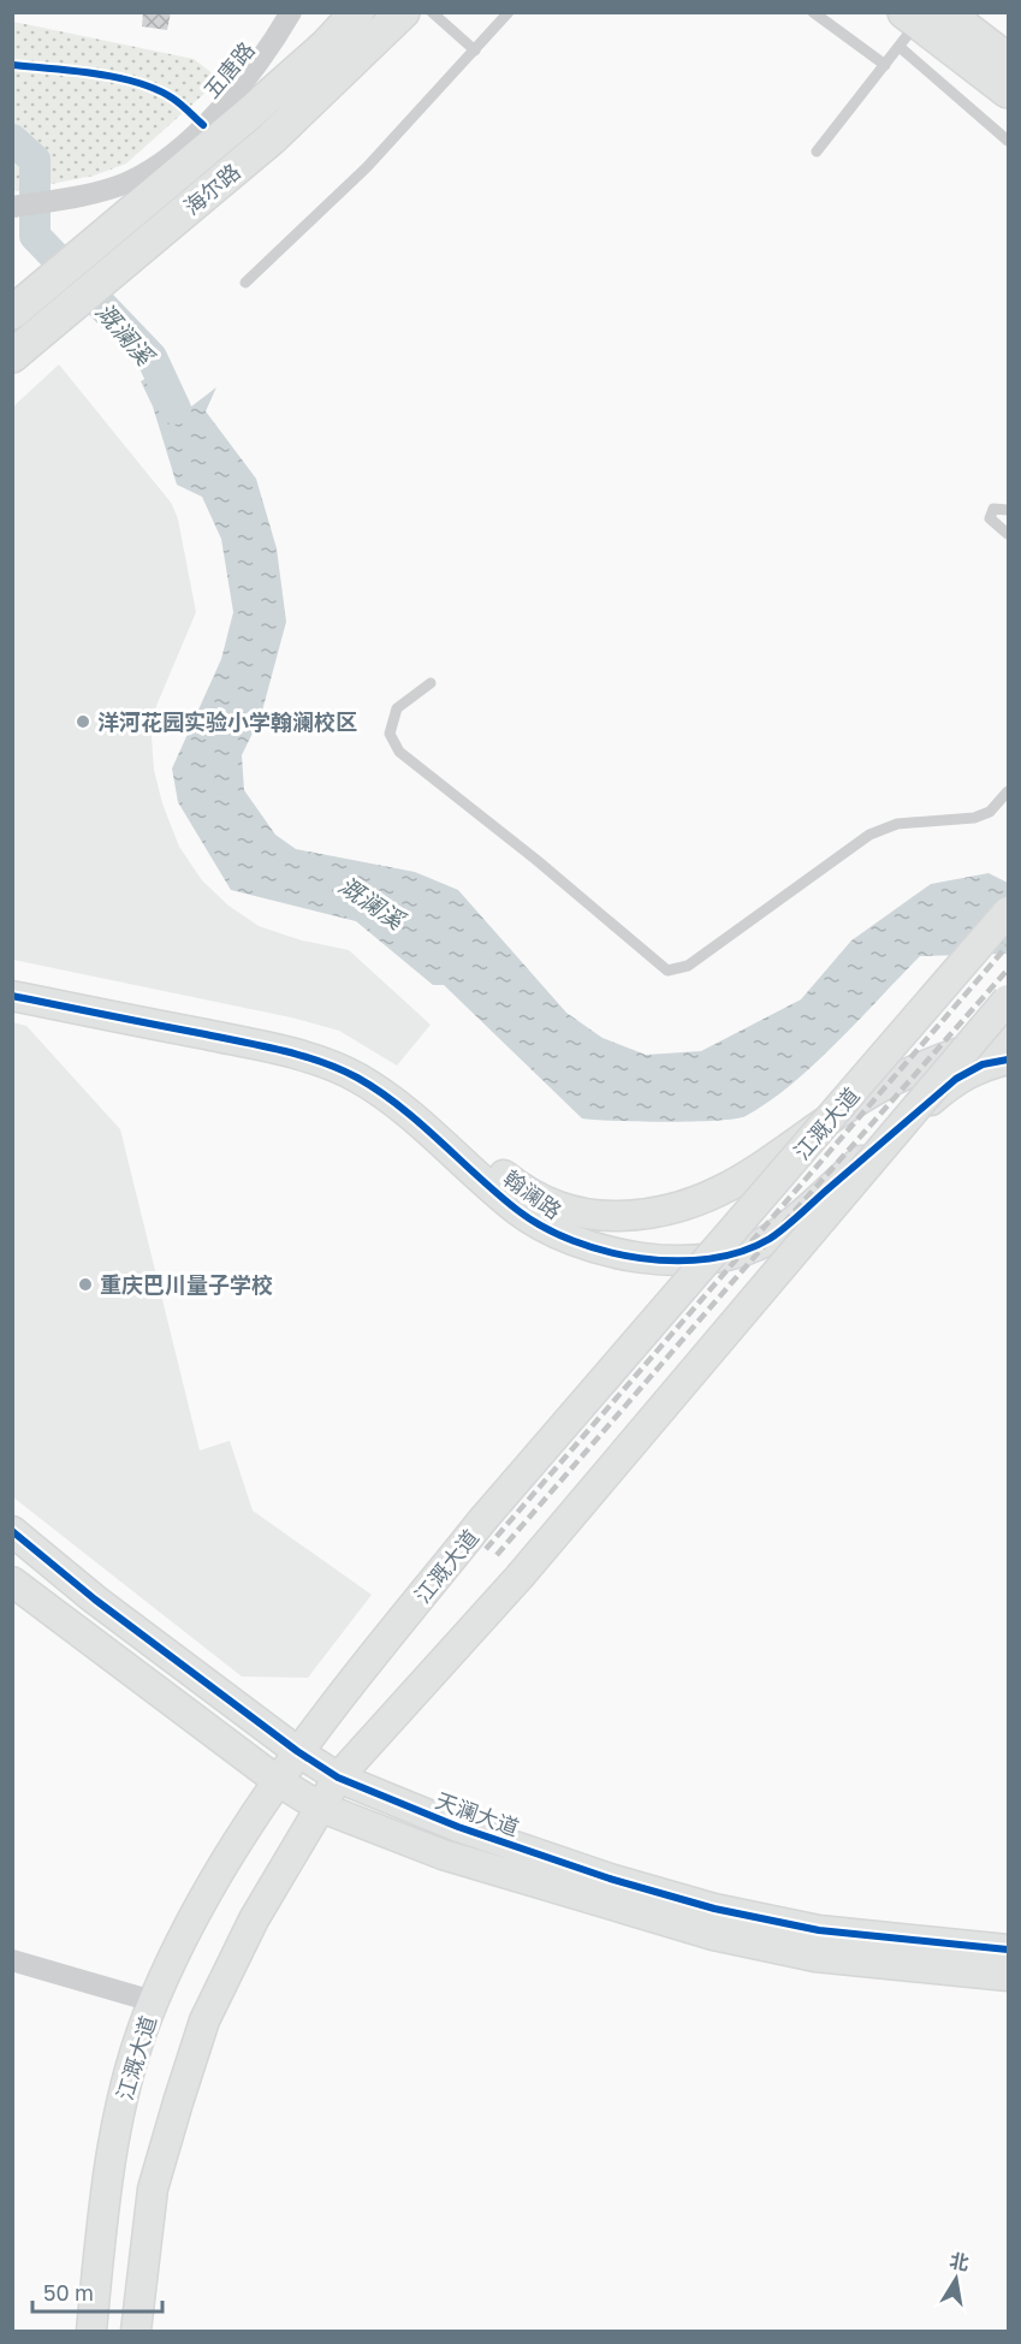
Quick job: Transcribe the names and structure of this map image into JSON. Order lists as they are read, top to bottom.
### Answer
{
  "streets": {
    "main road": ["海尔路"],
    "street": [
      "五唐路",
      "江溉大道",
      "翰澜路",
      "天澜大道"
    ]
  },
  "crossings": [
    ["江溉大道", "天澜大道"]
  ],
  "water": ["溉澜溪"],
  "places": ["洋河花园实验小学翰澜校区", "重庆巴川量子学校"],
  "scale_bar": "50 m",
  "north": "top"
}
